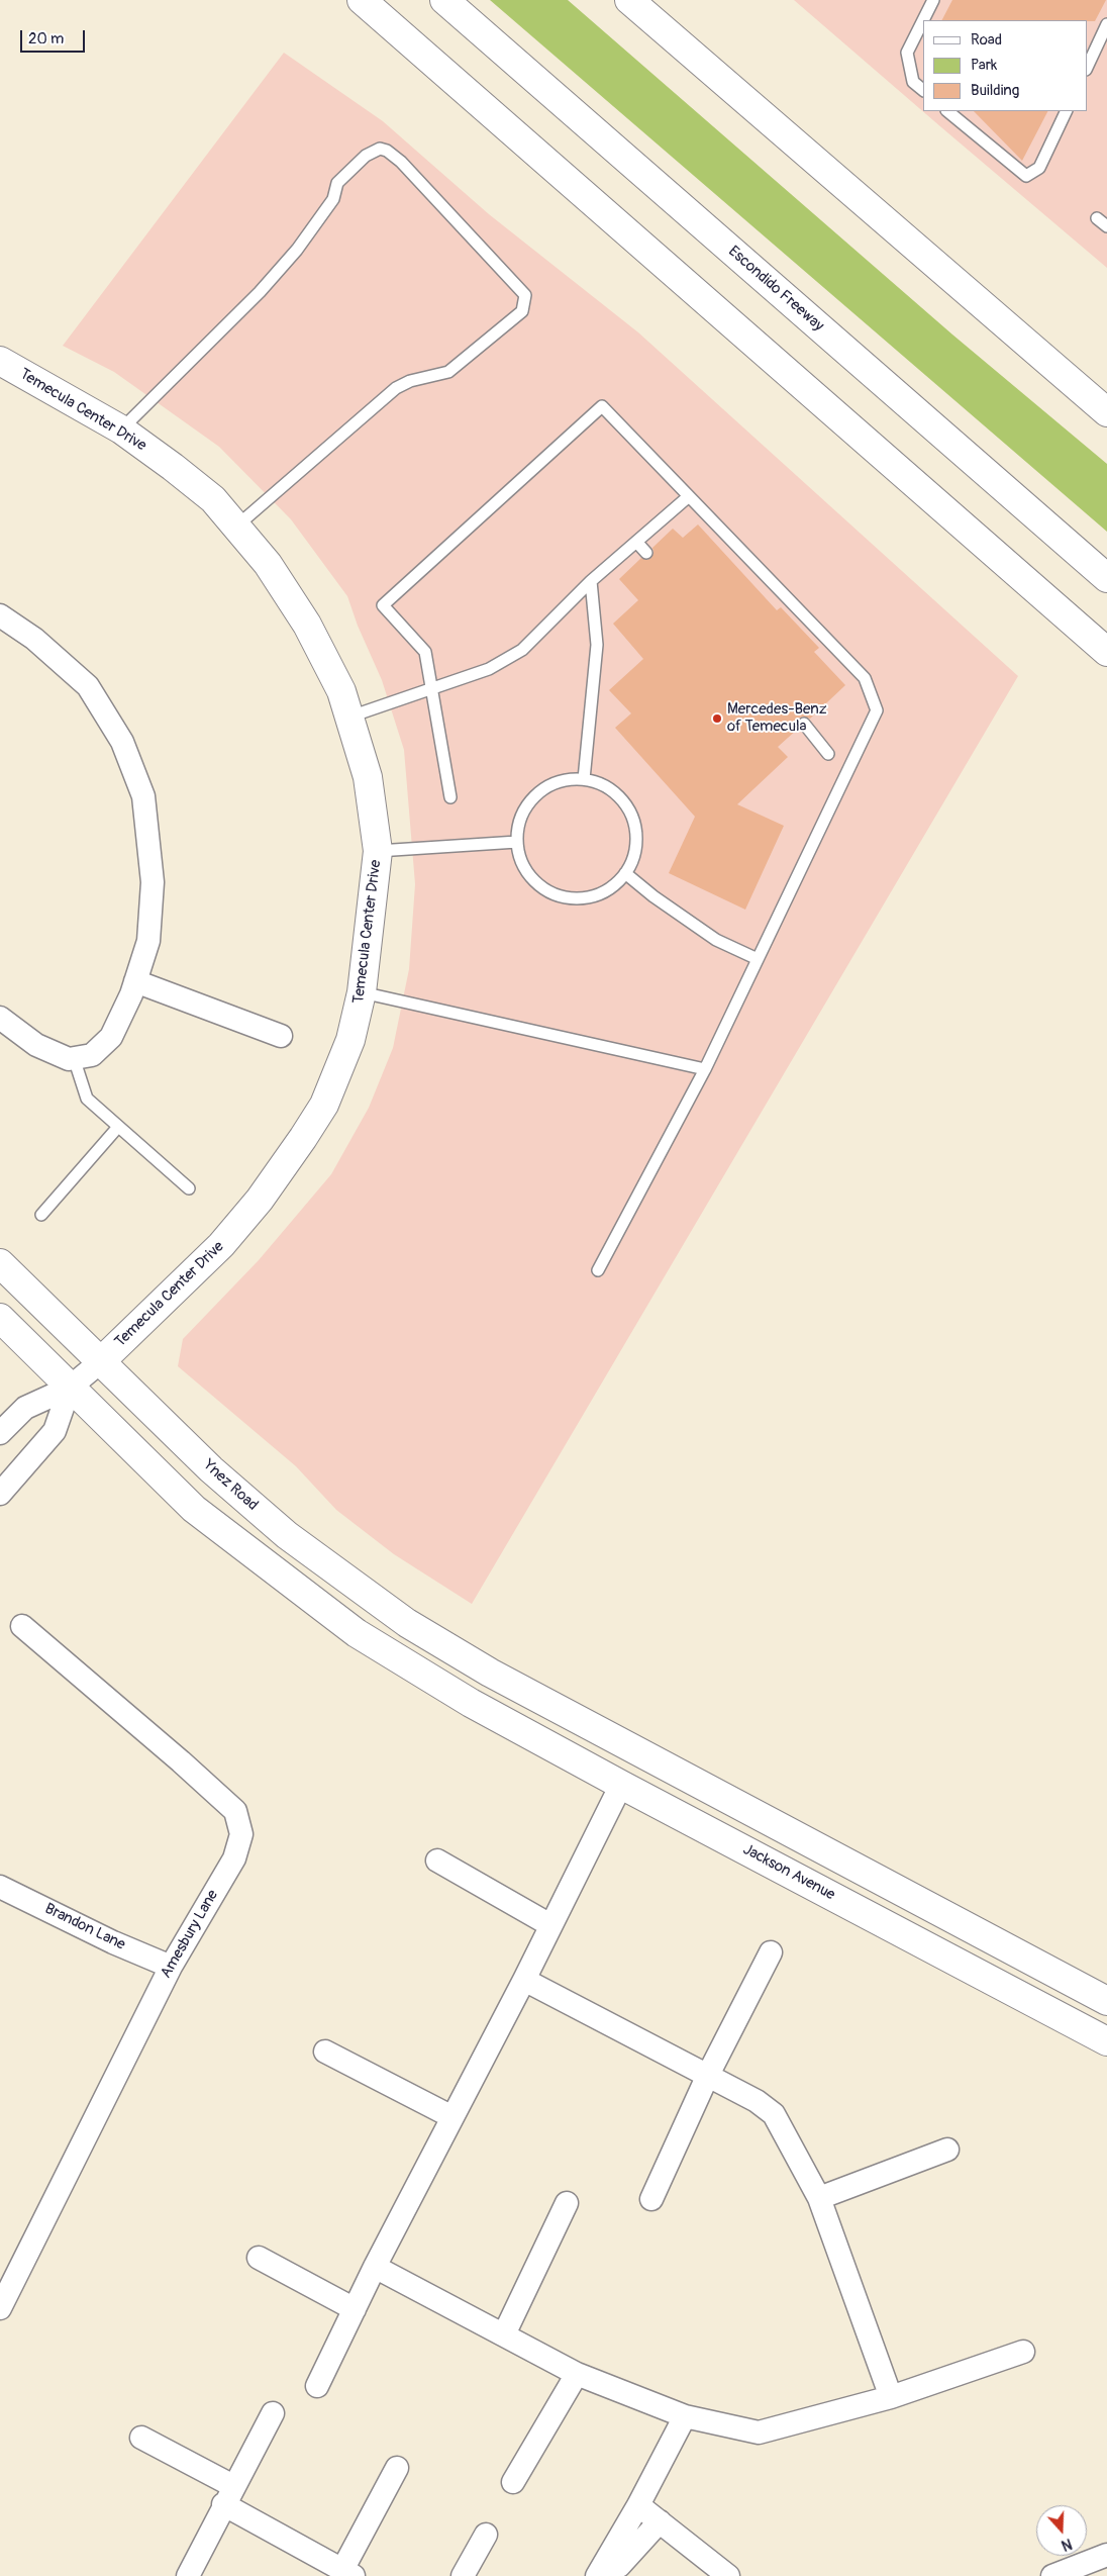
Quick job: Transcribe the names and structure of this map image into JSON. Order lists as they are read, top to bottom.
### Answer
{
  "streets": {
    "main road": [
      "Escondido Freeway",
      "Temecula Center Drive",
      "Ynez Road",
      "Jackson Avenue"
    ],
    "street": ["Brandon Lane", "Amesbury Lane"]
  },
  "crossings": [
    ["Temecula Center Drive", "Ynez Road"],
    ["Brandon Lane", "Amesbury Lane"]
  ],
  "places": ["Mercedes-Benz of Temecula"],
  "legend": ["Road", "Park", "Building"],
  "scale_bar": "20 m",
  "north": "bottom"
}
